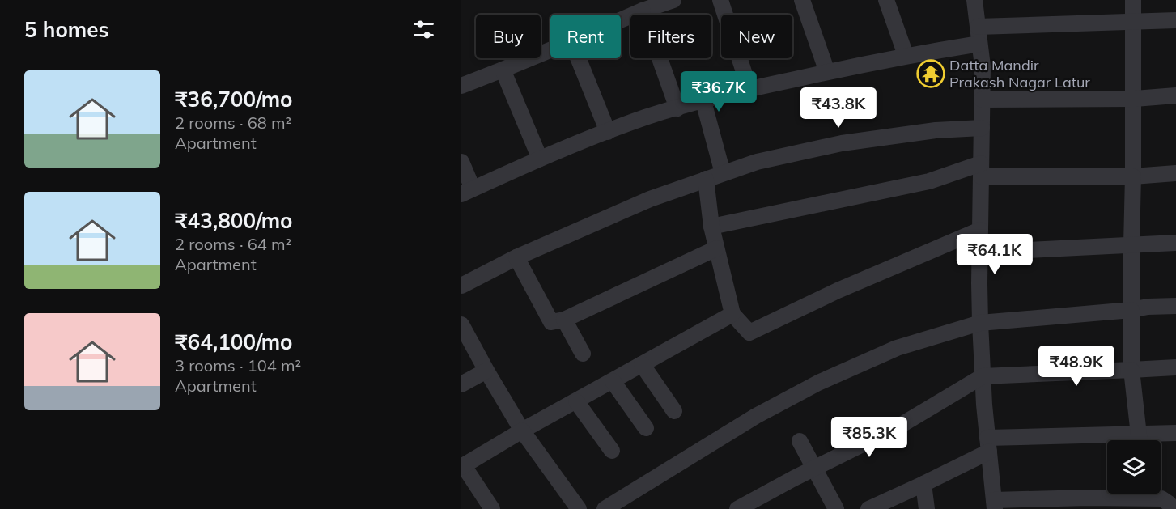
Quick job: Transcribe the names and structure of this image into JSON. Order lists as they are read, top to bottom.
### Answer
{
  "places": {
    "temple": ["Datta Mandir Prakash Nagar Latur"]
  },
  "page": {
    "heading": "5 homes",
    "chip": [
      "Buy",
      "Rent",
      "Filters",
      "New"
    ],
    "list": [
      {
        "name": "₹36,700/mo",
        "note": "2 rooms · 68 m² · Apartment"
      },
      {
        "name": "₹43,800/mo",
        "note": "2 rooms · 64 m² · Apartment"
      },
      {
        "name": "₹64,100/mo",
        "note": "3 rooms · 104 m² · Apartment"
      }
    ],
    "price": [
      "₹36.7K",
      "₹43.8K",
      "₹64.1K",
      "₹48.9K",
      "₹85.3K"
    ]
  }
}
